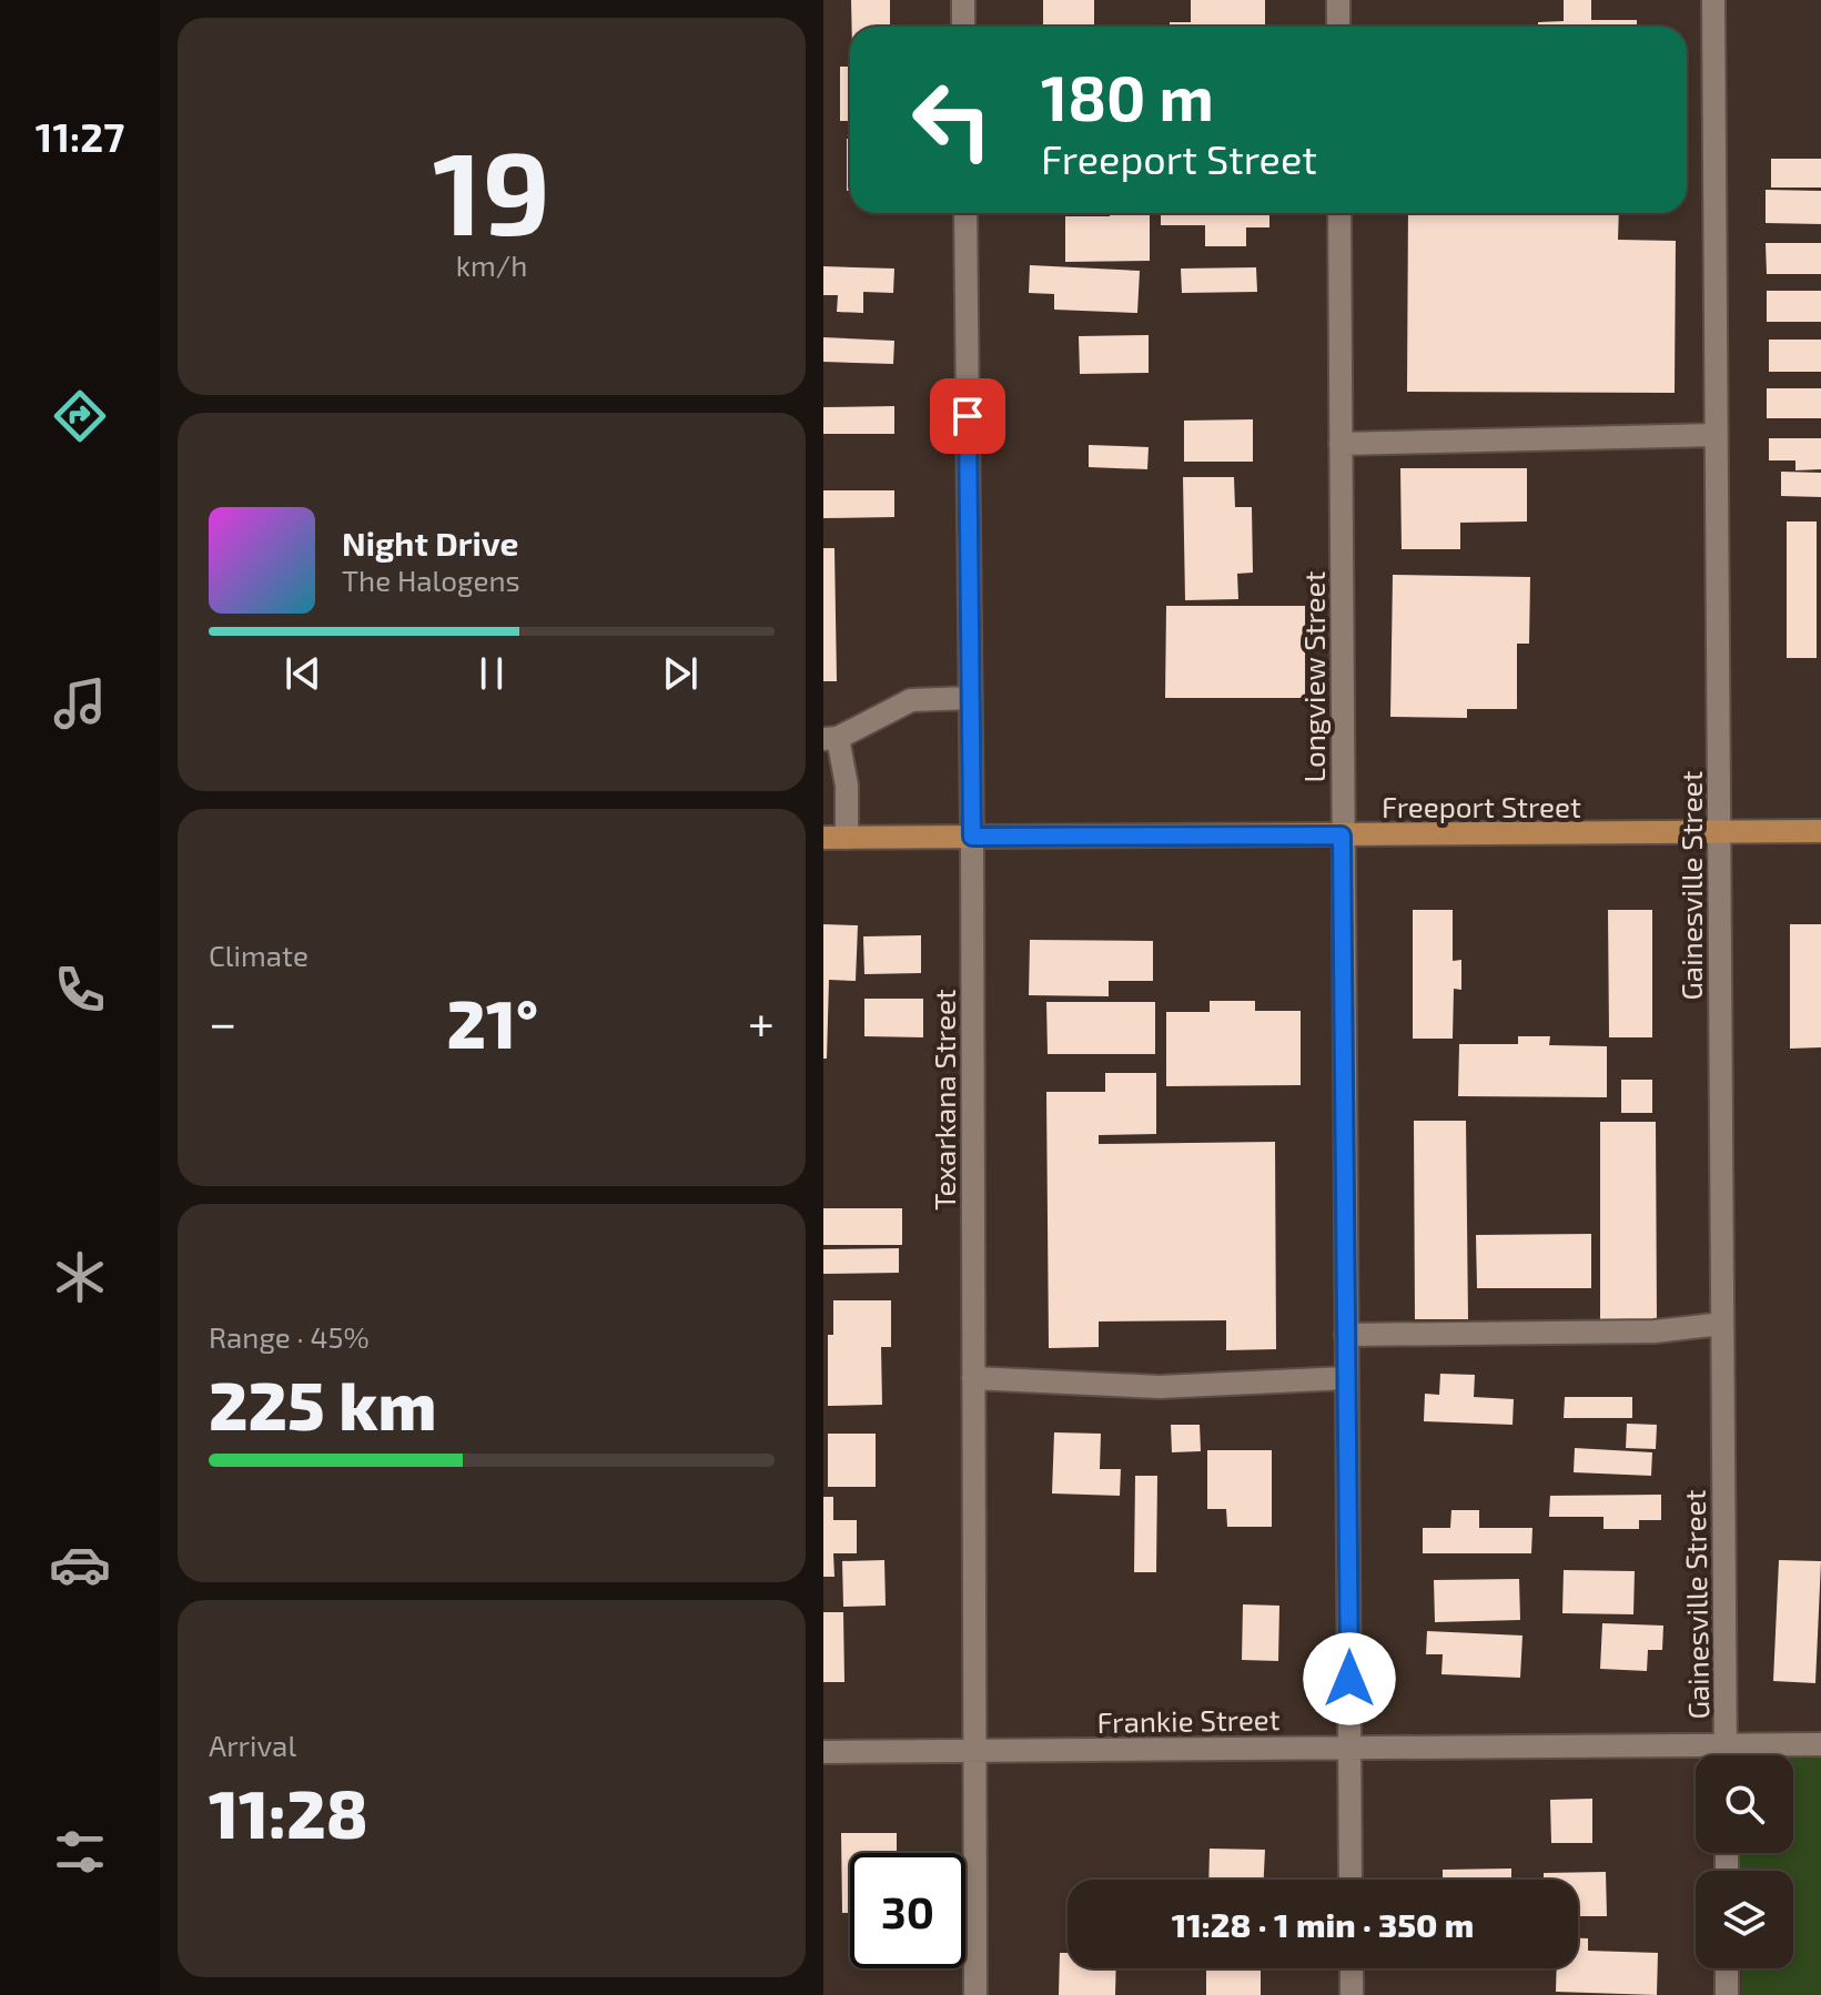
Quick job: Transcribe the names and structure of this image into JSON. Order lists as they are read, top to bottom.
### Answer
{
  "streets": {
    "main road": ["Freeport Street"],
    "street": [
      "Longview Street",
      "Gainesville Street",
      "Texarkana Street",
      "Frankie Street"
    ]
  },
  "crossings": [
    ["Longview Street", "Freeport Street"],
    ["Longview Street", "Frankie Street"],
    ["Freeport Street", "Gainesville Street"],
    ["Freeport Street", "Texarkana Street"],
    ["Gainesville Street", "Frankie Street"],
    ["Texarkana Street", "Frankie Street"]
  ],
  "page": {
    "tabs": "11:27",
    "tile": [
      ["19", "km/h"],
      "Climate",
      ["Range · 45%", "225 km"],
      ["Arrival", "11:28"]
    ],
    "turn": ["180 m", "Freeport Street"],
    "song": ["Night Drive", "The Halogens"],
    "heat": ["−", "21°", "+"],
    "limit": "30",
    "trip": "11:28 · 1 min · 350 m"
  }
}
